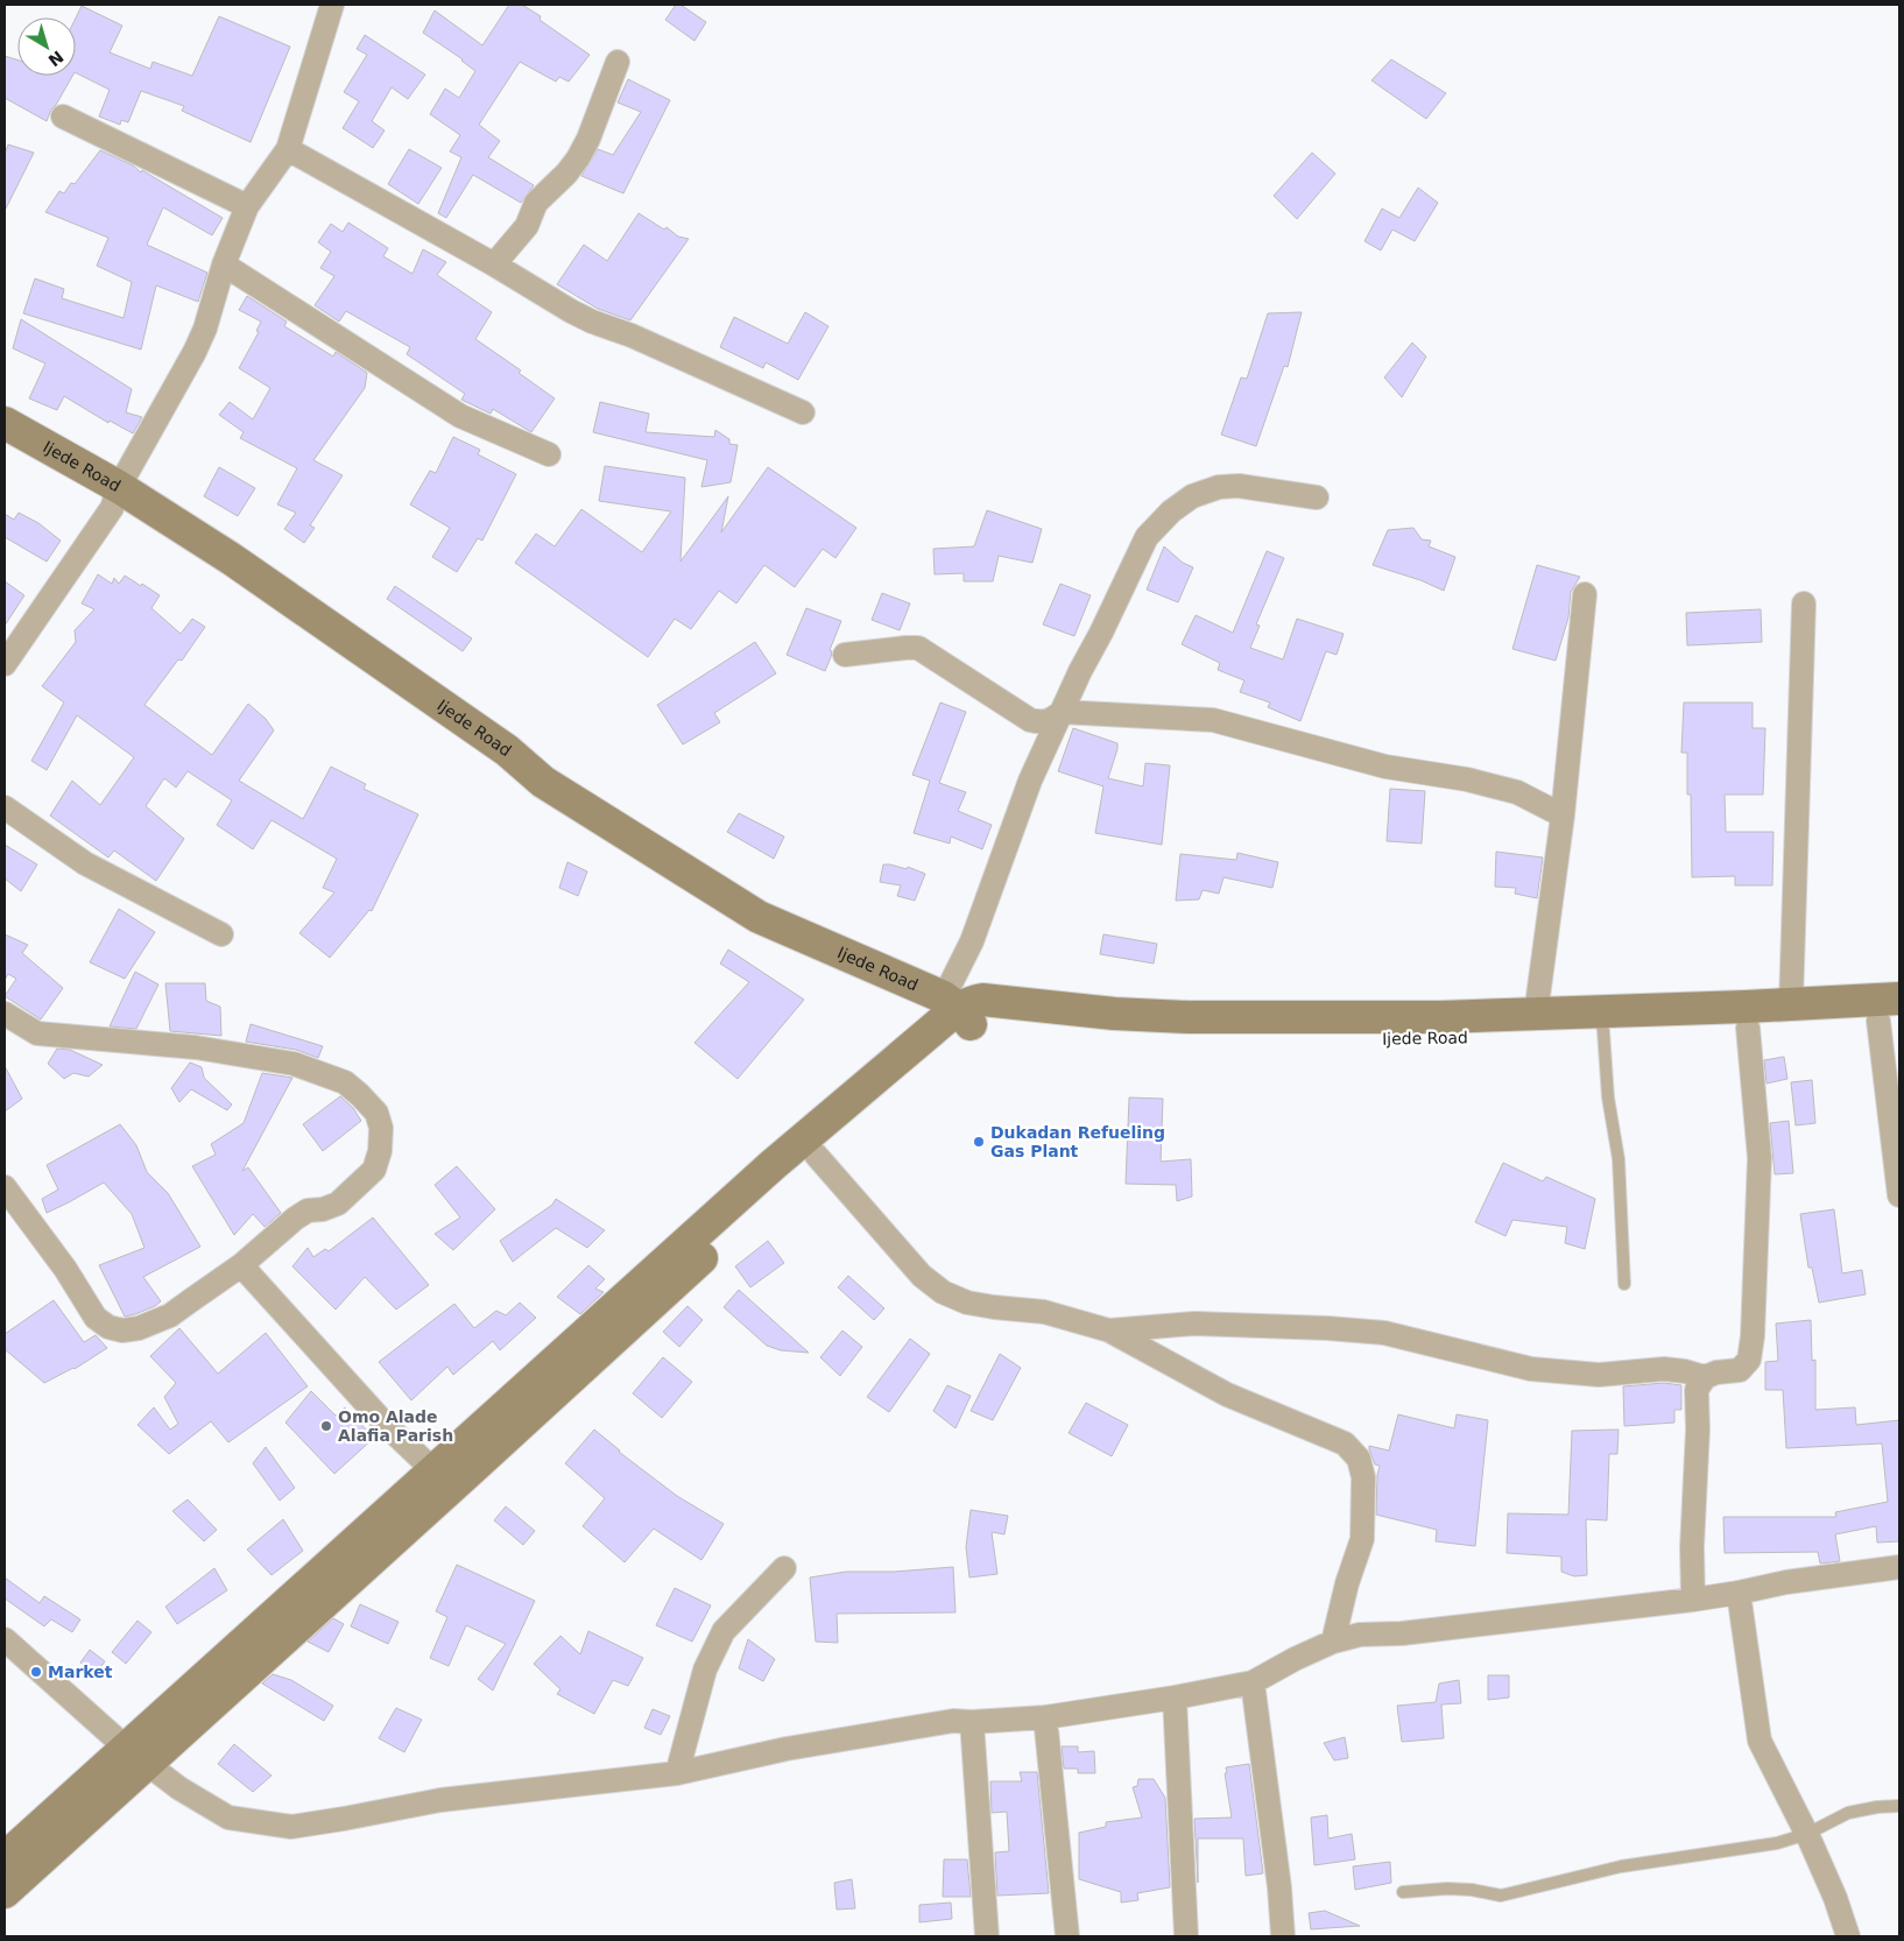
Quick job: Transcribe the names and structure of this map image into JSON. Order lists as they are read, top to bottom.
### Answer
{
  "streets": {
    "main road": ["Ijede Road"]
  },
  "places": ["Dukadan Refueling Gas Plant", "Omo Alade Alafia Parish", "Market"],
  "north": "bottom right"
}
